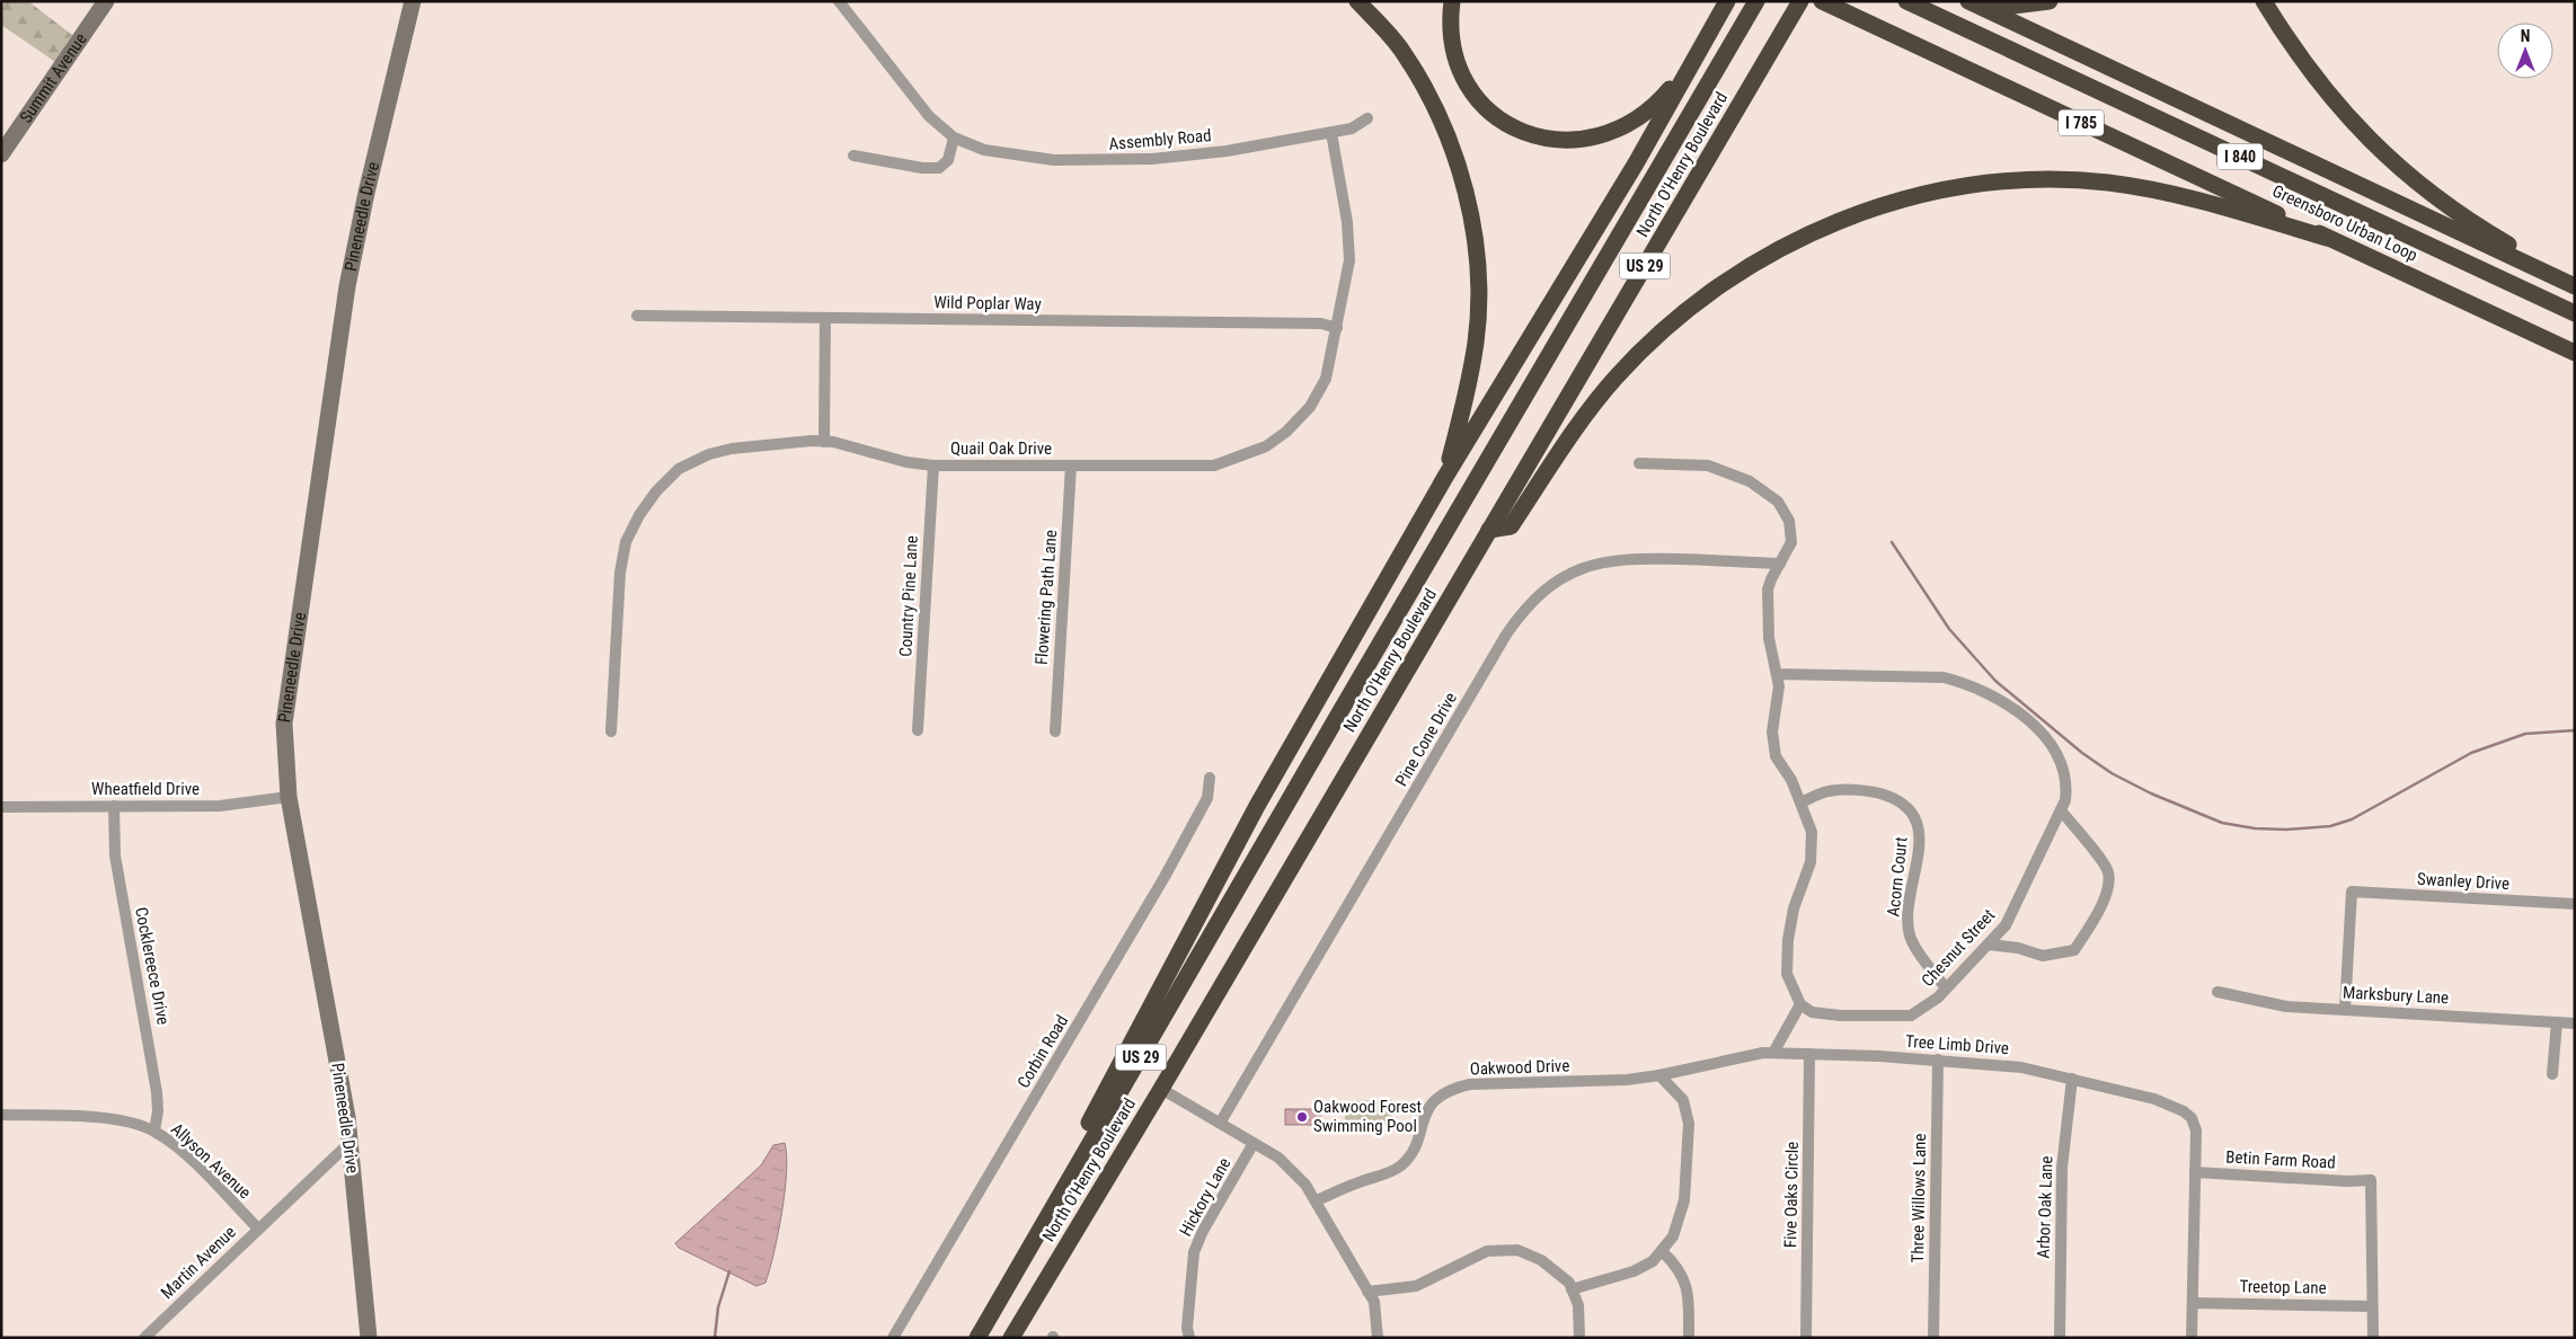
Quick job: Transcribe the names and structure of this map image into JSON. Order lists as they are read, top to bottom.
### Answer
{
  "streets": {
    "highway": [
      "I 785",
      "I 840",
      "North O'Henry Boulevard",
      "Greensboro Urban Loop",
      "US 29"
    ],
    "street": [
      "Summit Avenue",
      "Assembly Road",
      "Pineneedle Drive",
      "Wild Poplar Way",
      "Quail Oak Drive",
      "Country Pine Lane",
      "Flowering Path Lane",
      "Pine Cone Drive",
      "Wheatfield Drive",
      "Acorn Court",
      "Swanley Drive",
      "Chesnut Street",
      "Cocklereece Drive",
      "Marksbury Lane",
      "Tree Limb Drive",
      "Corbin Road",
      "Oakwood Drive",
      "Betin Farm Road",
      "Allyson Avenue",
      "Five Oaks Circle",
      "Hickory Lane",
      "Three Willows Lane",
      "Arbor Oak Lane",
      "Martin Avenue",
      "Treetop Lane"
    ]
  },
  "crossings": [
    ["Assembly Road", "Quail Oak Drive"],
    ["Pineneedle Drive", "Wheatfield Drive"],
    ["Pineneedle Drive", "Martin Avenue"],
    ["Wild Poplar Way", "Quail Oak Drive"],
    ["Quail Oak Drive", "Country Pine Lane"],
    ["Quail Oak Drive", "Flowering Path Lane"],
    ["Wheatfield Drive", "Cocklereece Drive"],
    ["Acorn Court", "Chesnut Street"],
    ["Swanley Drive", "Marksbury Lane"],
    ["Cocklereece Drive", "Allyson Avenue"],
    ["Tree Limb Drive", "Oakwood Drive"],
    ["Tree Limb Drive", "Betin Farm Road"],
    ["Tree Limb Drive", "Five Oaks Circle"],
    ["Tree Limb Drive", "Three Willows Lane"],
    ["Tree Limb Drive", "Arbor Oak Lane"],
    ["Betin Farm Road", "Treetop Lane"],
    ["Allyson Avenue", "Martin Avenue"]
  ],
  "places": ["Oakwood Forest Swimming Pool"],
  "north": "top"
}
